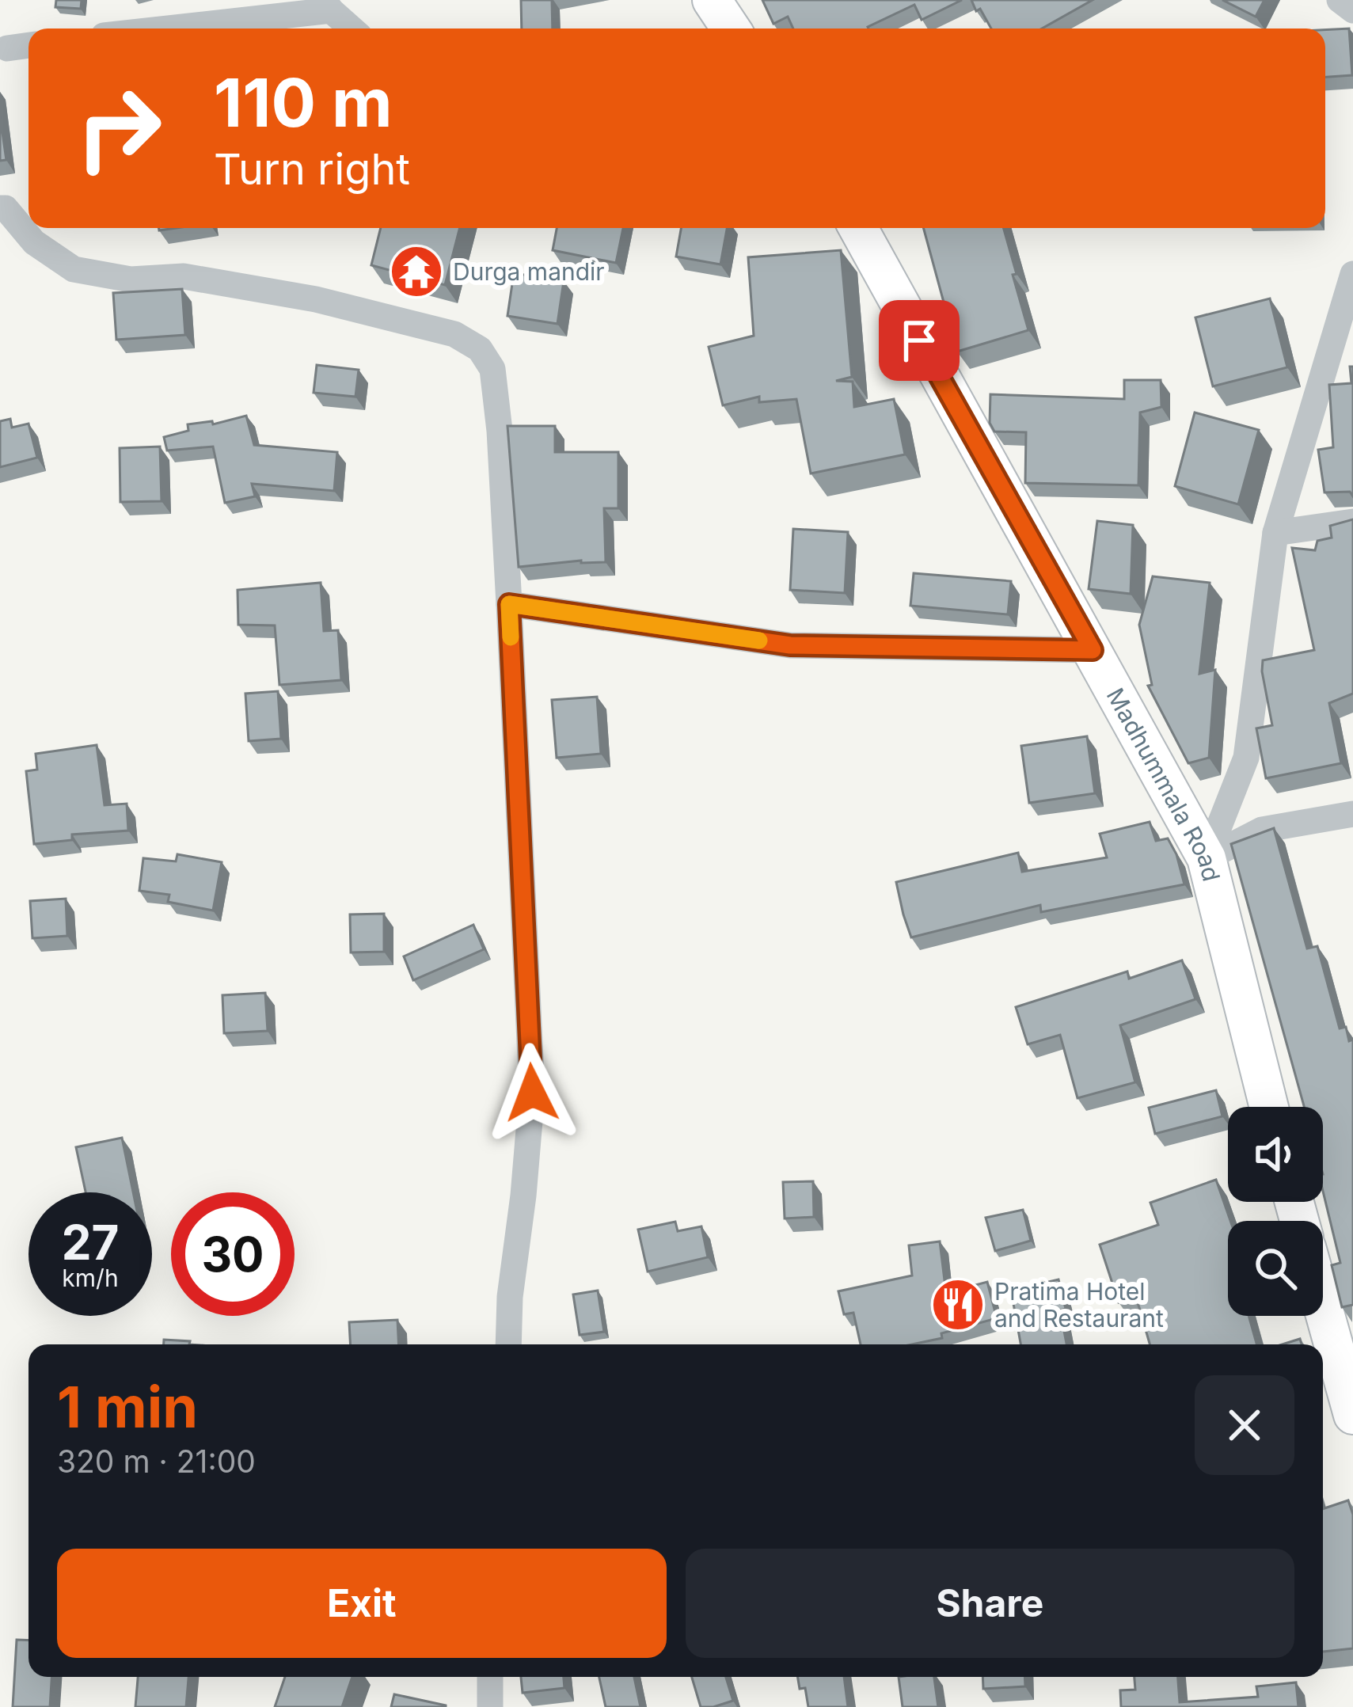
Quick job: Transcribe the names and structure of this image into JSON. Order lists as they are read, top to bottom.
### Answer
{
  "streets": {
    "street": ["Madhummala Road"]
  },
  "places": {
    "temple": ["Durga mandir"],
    "restaurant": ["Pratima Hotel and Restaurant"]
  },
  "page": {
    "turn": ["110 m", "Turn right"],
    "speed": "27 km/h",
    "limit": "30",
    "heading": ["1 min", "320 m · 21:00"],
    "buttons": ["Exit", "Share"]
  }
}
